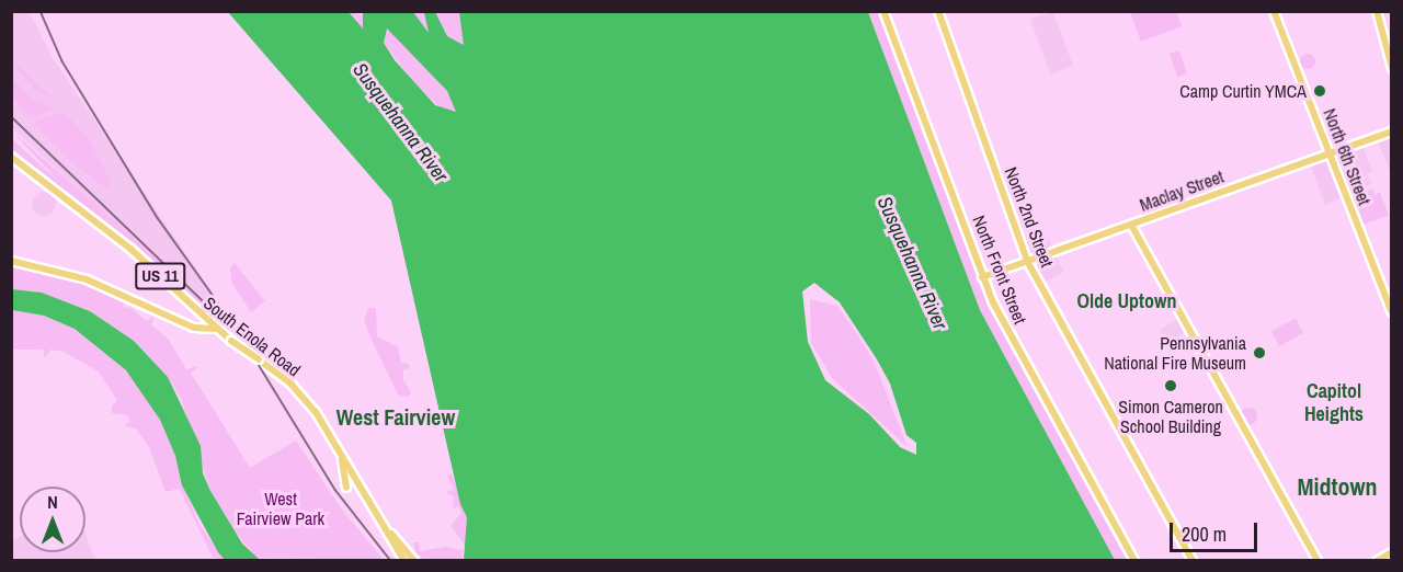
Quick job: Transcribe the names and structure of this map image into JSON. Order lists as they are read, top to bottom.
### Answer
{
  "streets": {
    "main road": [
      "North 6th Street",
      "Maclay Street",
      "North 2nd Street",
      "North Front Street",
      "US 11",
      "South Enola Road"
    ]
  },
  "crossings": [
    ["North 6th Street", "Maclay Street"],
    ["Maclay Street", "North 2nd Street"],
    ["Maclay Street", "North Front Street"]
  ],
  "districts": [
    "Olde Uptown",
    "Capitol Heights",
    "West Fairview",
    "Midtown"
  ],
  "water": ["Susquehanna River"],
  "parks": ["West Fairview Park"],
  "places": ["Camp Curtin YMCA", "Pennsylvania National Fire Museum", "Simon Cameron School Building"],
  "scale_bar": "200 m",
  "north": "top"
}
